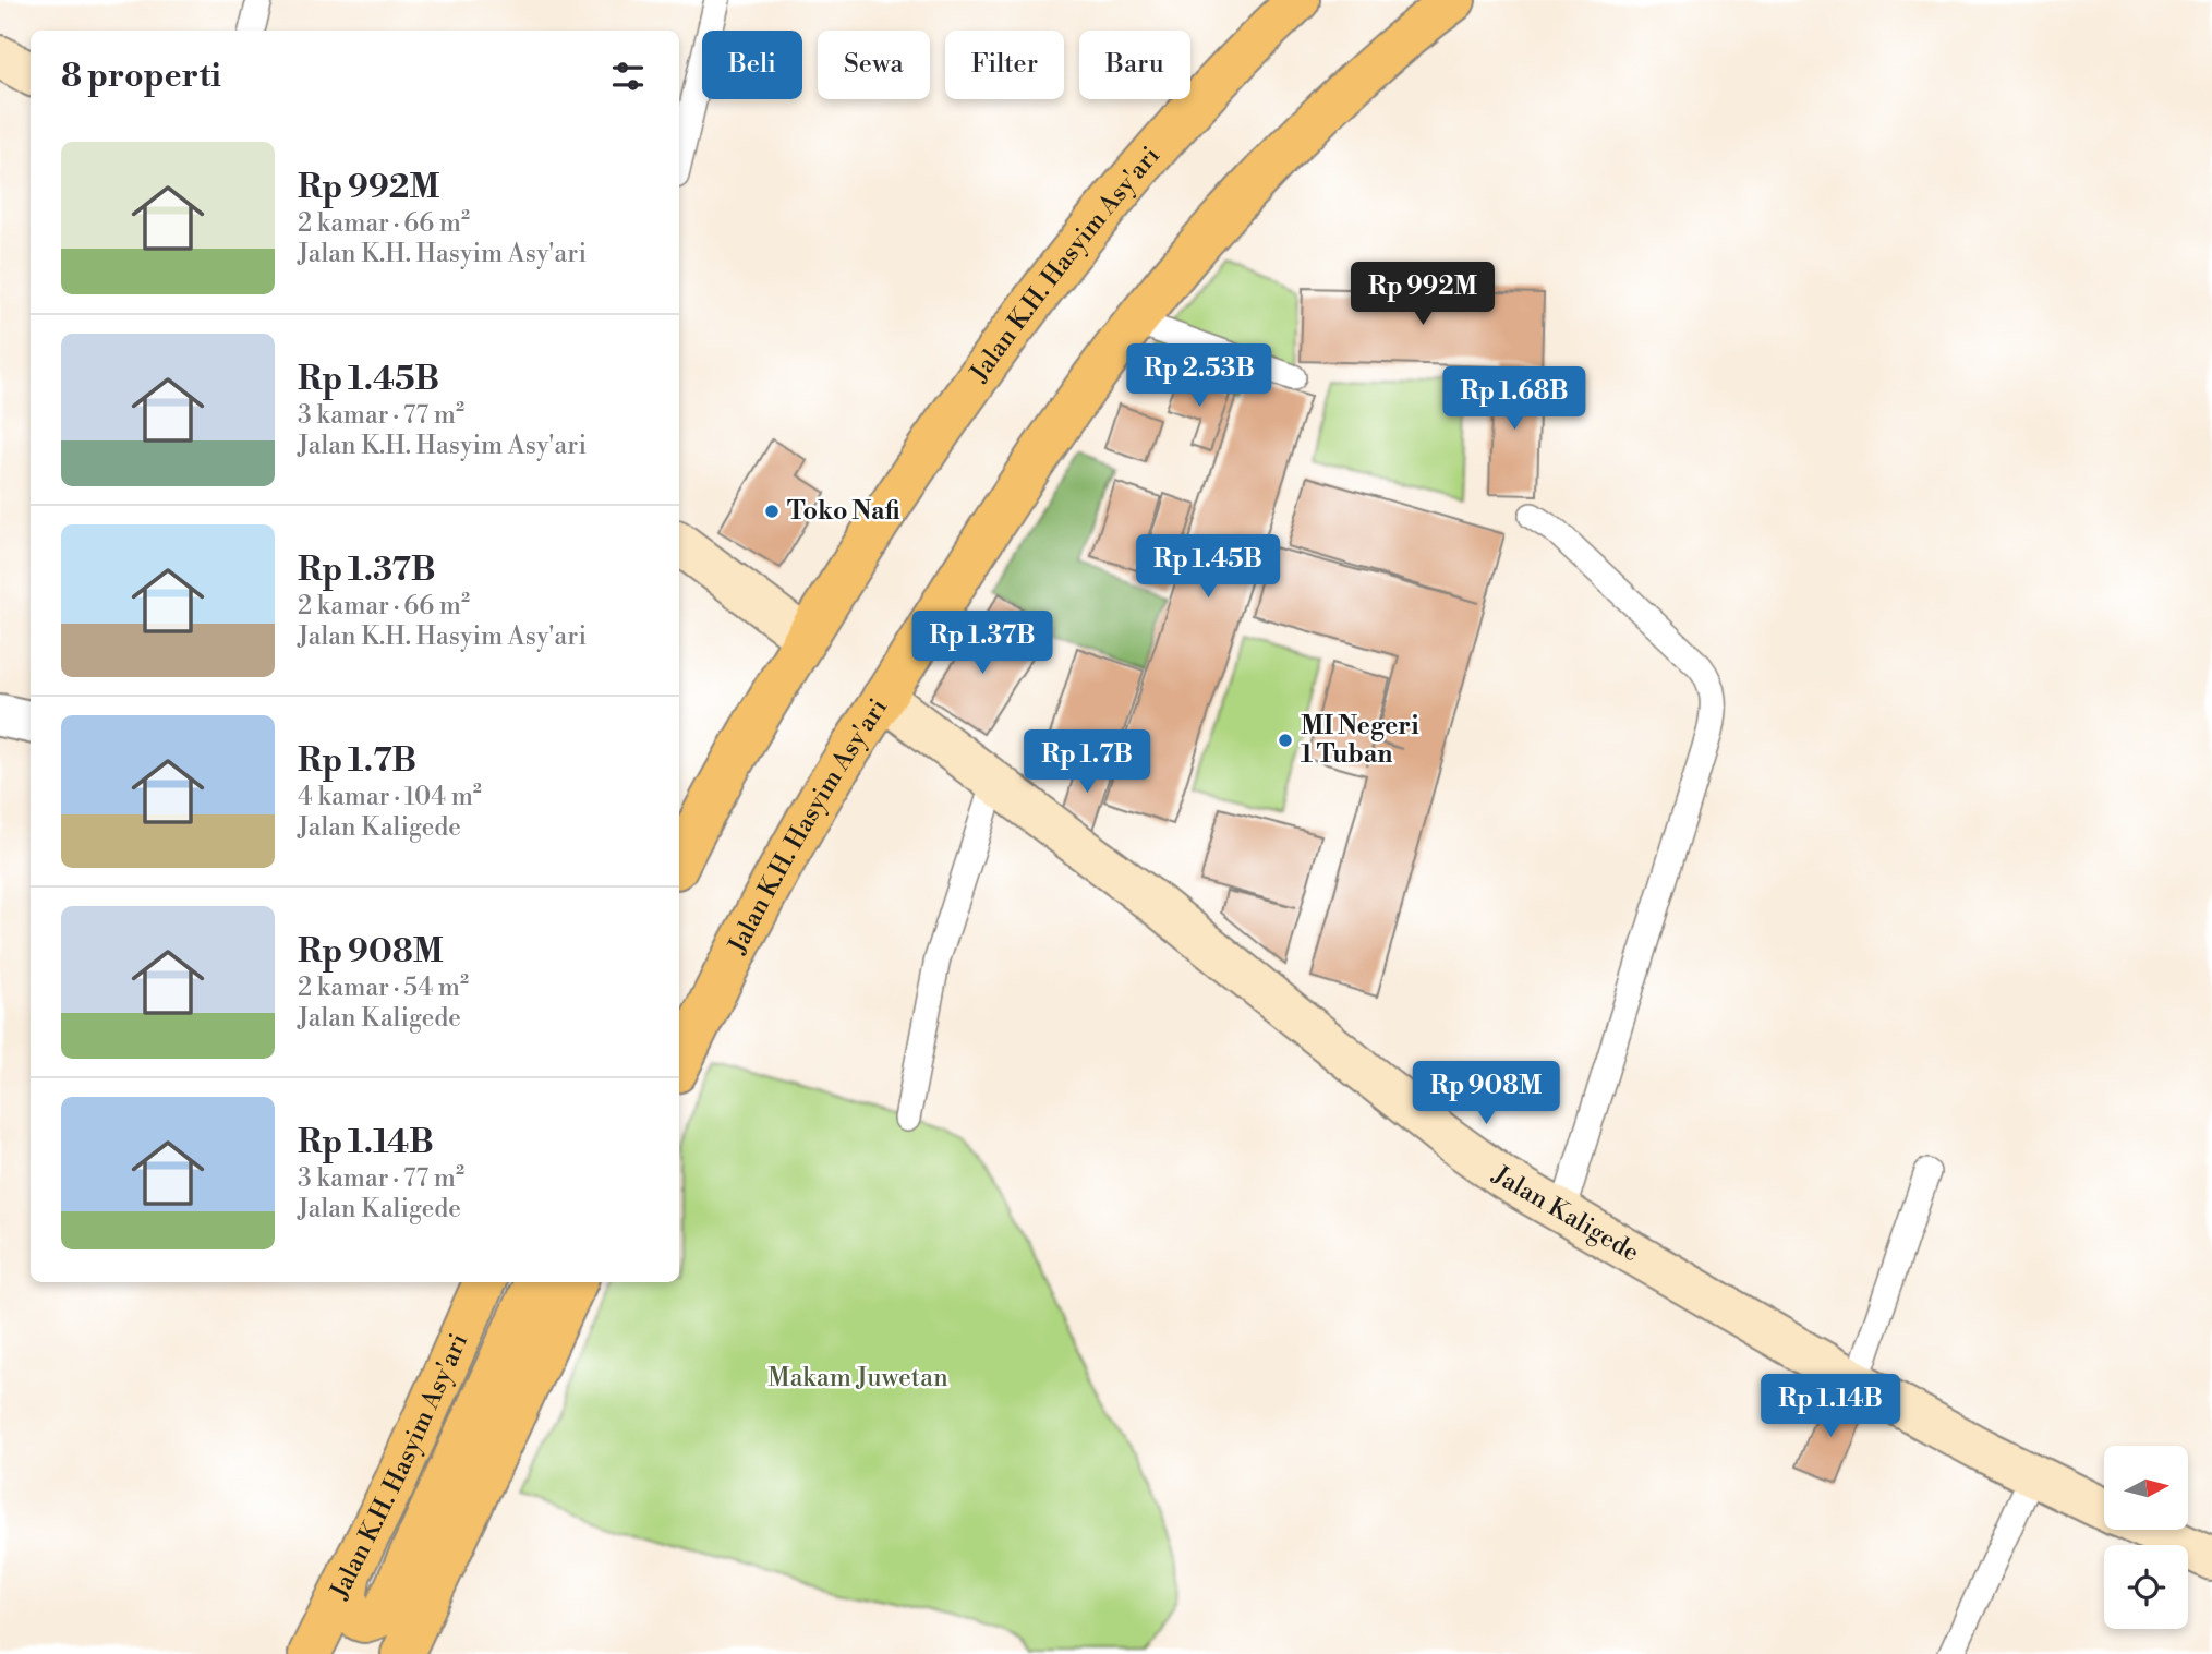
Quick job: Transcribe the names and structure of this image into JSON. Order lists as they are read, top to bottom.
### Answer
{
  "streets": {
    "highway": ["Jalan K.H. Hasyim Asy'ari"],
    "street": ["Jalan Kaligede"]
  },
  "crossings": [
    ["Jalan K.H. Hasyim Asy'ari", "Jalan Kaligede"]
  ],
  "parks": ["Makam Juwetan"],
  "places": ["Toko Nafi", "MI Negeri 1 Tuban"],
  "north": "right",
  "page": {
    "chip": [
      "Beli",
      "Sewa",
      "Filter",
      "Baru"
    ],
    "heading": "8 properti",
    "list": [
      {
        "name": "Rp 992M",
        "note": "2 kamar · 66 m² · Jalan K.H. Hasyim Asy'ari"
      },
      {
        "name": "Rp 1.45B",
        "note": "3 kamar · 77 m² · Jalan K.H. Hasyim Asy'ari"
      },
      {
        "name": "Rp 1.37B",
        "note": "2 kamar · 66 m² · Jalan K.H. Hasyim Asy'ari"
      },
      {
        "name": "Rp 1.7B",
        "note": "4 kamar · 104 m² · Jalan Kaligede"
      },
      {
        "name": "Rp 908M",
        "note": "2 kamar · 54 m² · Jalan Kaligede"
      },
      {
        "name": "Rp 1.14B",
        "note": "3 kamar · 77 m² · Jalan Kaligede"
      }
    ],
    "price": [
      "Rp 992M",
      "Rp 2.53B",
      "Rp 1.68B",
      "Rp 1.45B",
      "Rp 1.37B",
      "Rp 1.7B",
      "Rp 908M",
      "Rp 1.14B"
    ]
  }
}
